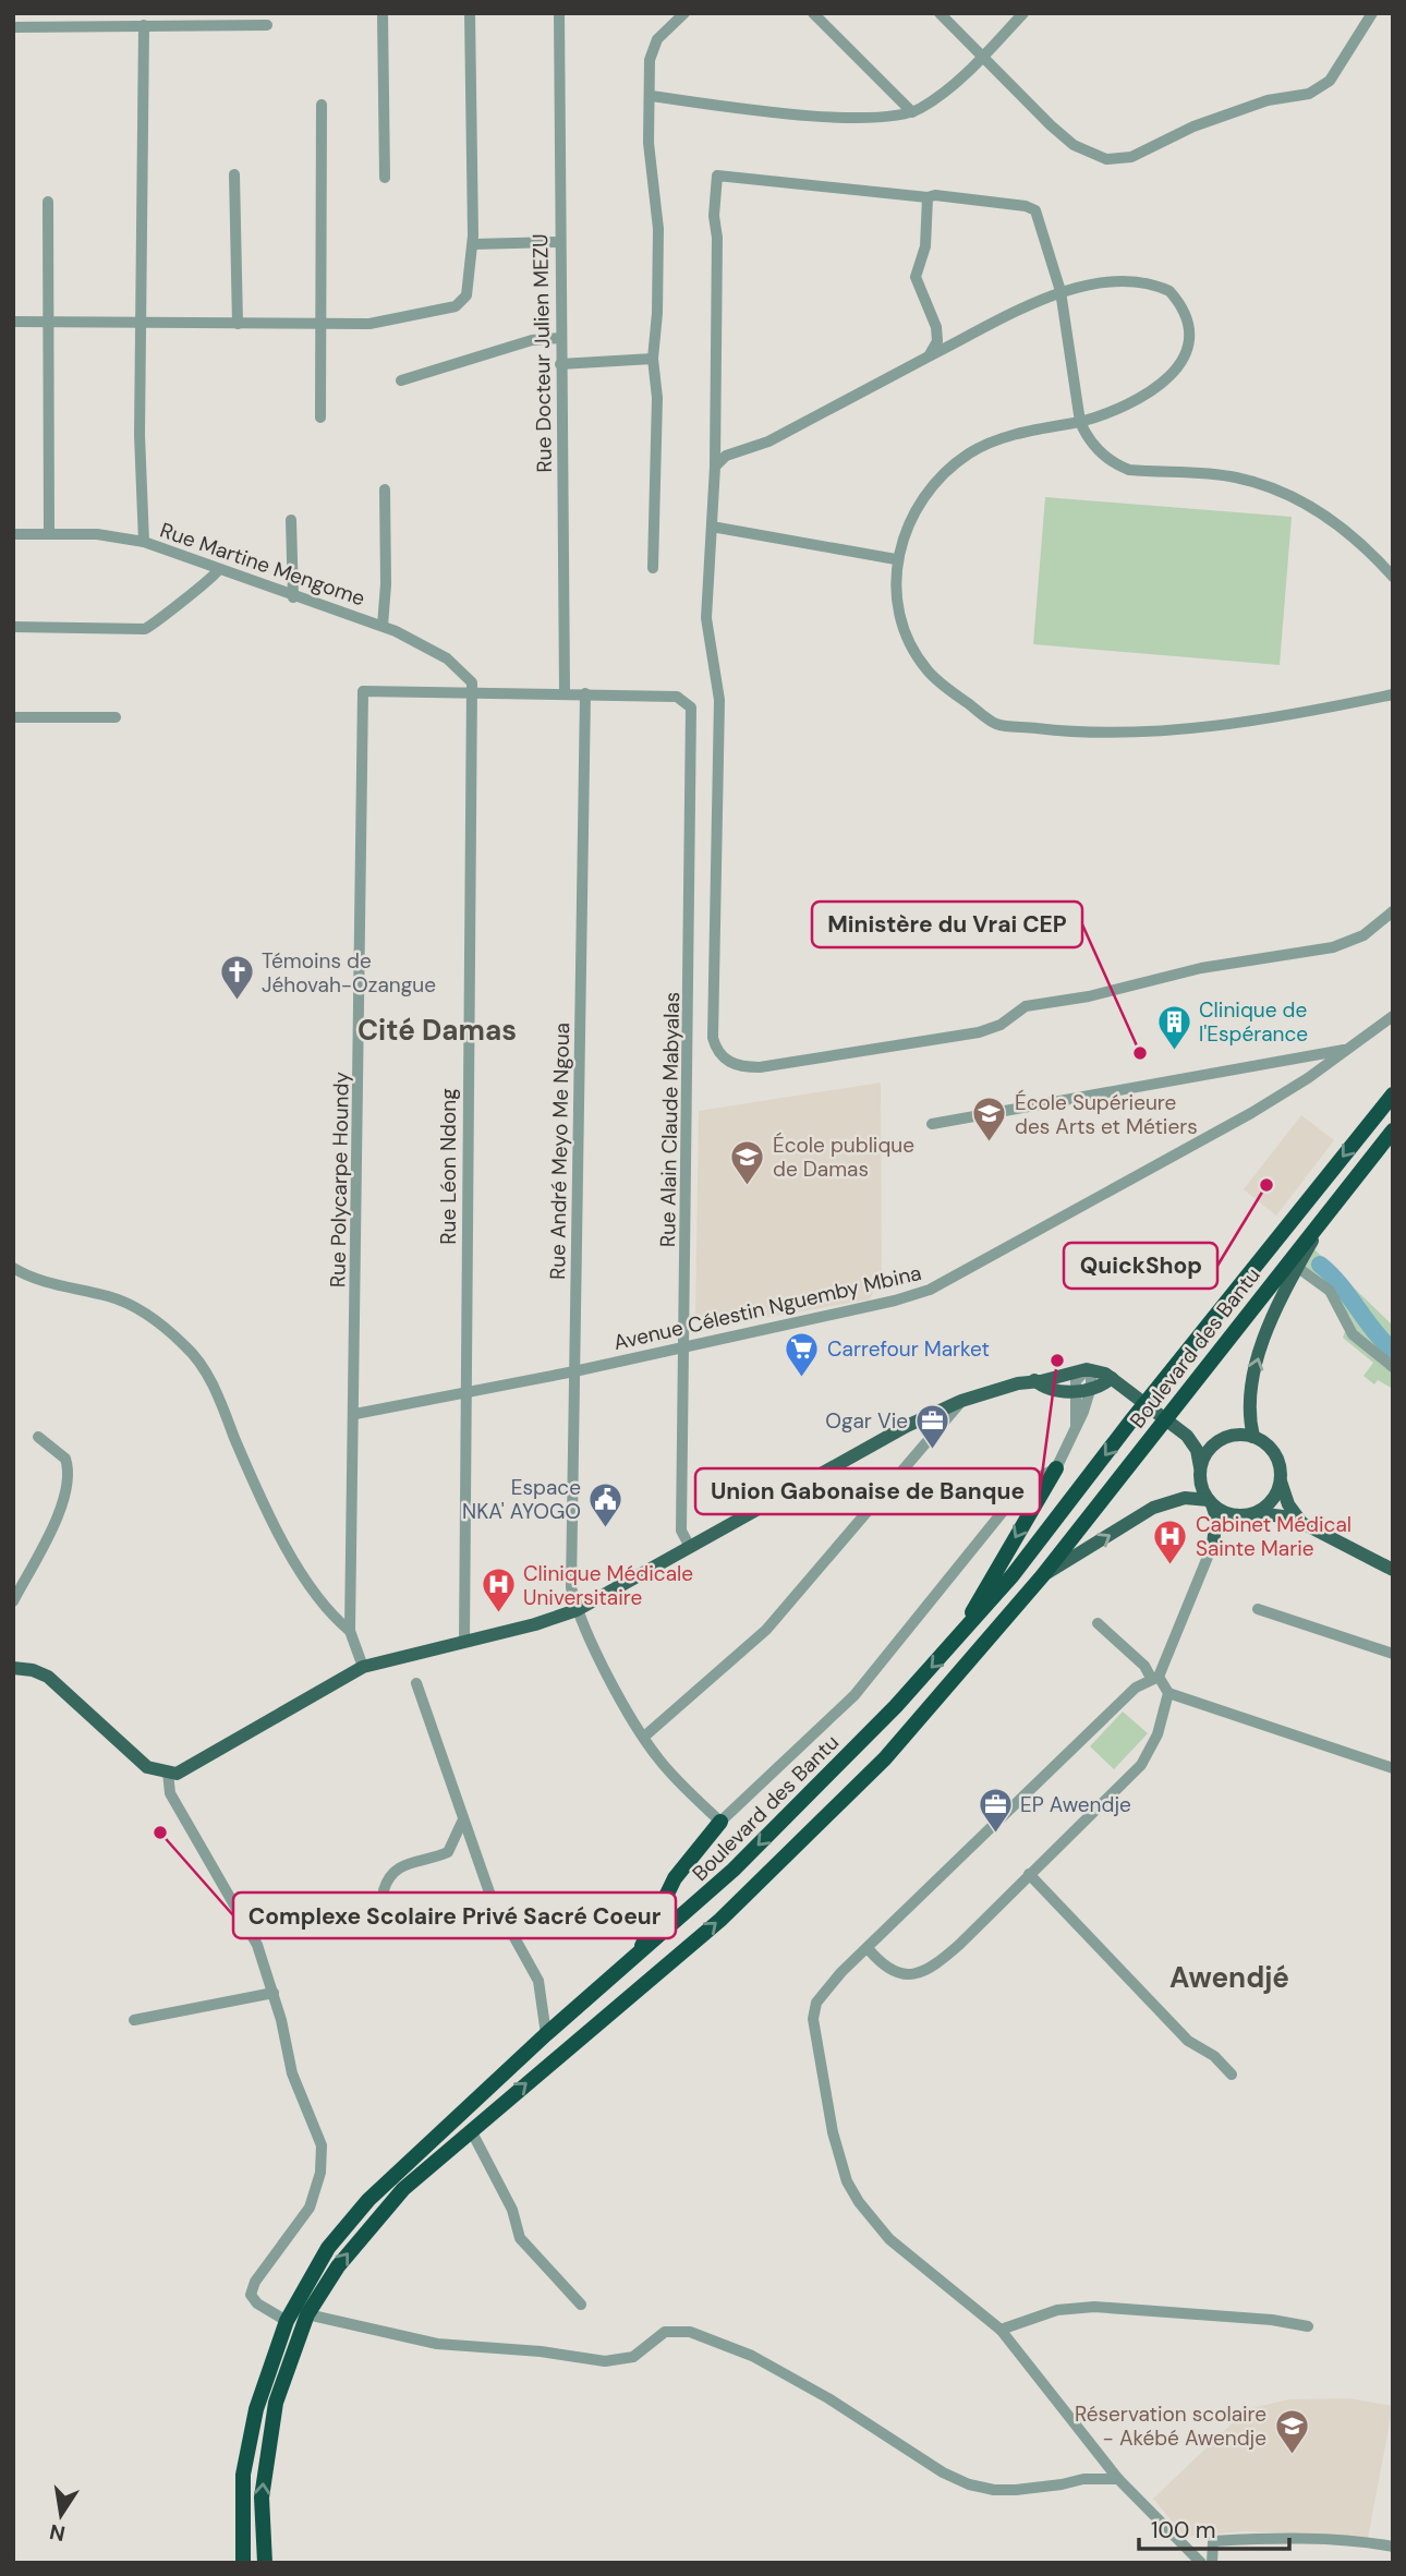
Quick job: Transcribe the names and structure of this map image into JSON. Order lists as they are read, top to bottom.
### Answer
{
  "streets": {
    "highway": ["Boulevard des Bantu"],
    "street": [
      "Rue Docteur Julien MEZU",
      "Rue Martine Mengome",
      "Rue Alain Claude Mabyalas",
      "Rue André Meyo Me Ngoua",
      "Rue Léon Ndong",
      "Rue Polycarpe Houndy",
      "Avenue Célestin Nguemby Mbina"
    ]
  },
  "crossings": [
    ["Rue Martine Mengome", "Rue Léon Ndong"],
    ["Rue Martine Mengome", "Rue Polycarpe Houndy"],
    ["Rue Alain Claude Mabyalas", "Rue André Meyo Me Ngoua"],
    ["Rue Alain Claude Mabyalas", "Avenue Célestin Nguemby Mbina"],
    ["Rue André Meyo Me Ngoua", "Avenue Célestin Nguemby Mbina"],
    ["Rue Léon Ndong", "Rue Polycarpe Houndy"],
    ["Rue Léon Ndong", "Avenue Célestin Nguemby Mbina"],
    ["Rue Polycarpe Houndy", "Avenue Célestin Nguemby Mbina"]
  ],
  "districts": ["Cité Damas", "Awendjé"],
  "places": {
    "church": ["Témoins de Jéhovah-Ozangue"],
    "building": ["Clinique de l'Espérance"],
    "other": [
      "Ministère du Vrai CEP",
      "QuickShop",
      "Union Gabonaise de Banque",
      "Complexe Scolaire Privé Sacré Coeur"
    ],
    "school or university": ["École Supérieure des Arts et Métiers", "École publique de Damas", "Réservation scolaire - Akébé Awendje"],
    "supermarket": ["Carrefour Market"],
    "office": ["Ogar Vie", "EP Awendje"],
    "public building": ["Espace NKA' AYOGO"],
    "hospital": ["Cabinet Médical Sainte Marie", "Clinique Médicale Universitaire"]
  },
  "scale_bar": "100 m",
  "north": "bottom"
}
